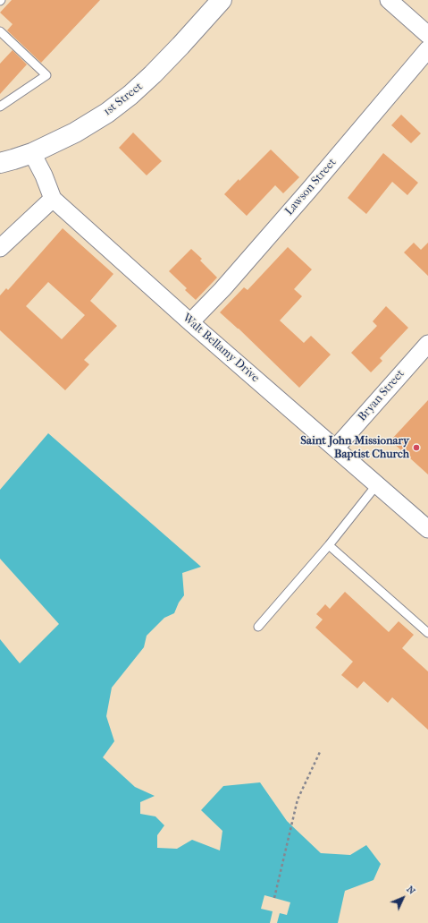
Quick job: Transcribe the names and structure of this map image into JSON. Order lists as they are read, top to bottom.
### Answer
{
  "streets": {
    "main road": ["1st Street"],
    "street": ["Lawson Street", "Walt Bellamy Drive", "Bryan Street"]
  },
  "crossings": [
    ["1st Street", "Walt Bellamy Drive"],
    ["Lawson Street", "Walt Bellamy Drive"],
    ["Walt Bellamy Drive", "Bryan Street"]
  ],
  "places": ["Saint John Missionary Baptist Church"],
  "north": "top right"
}
